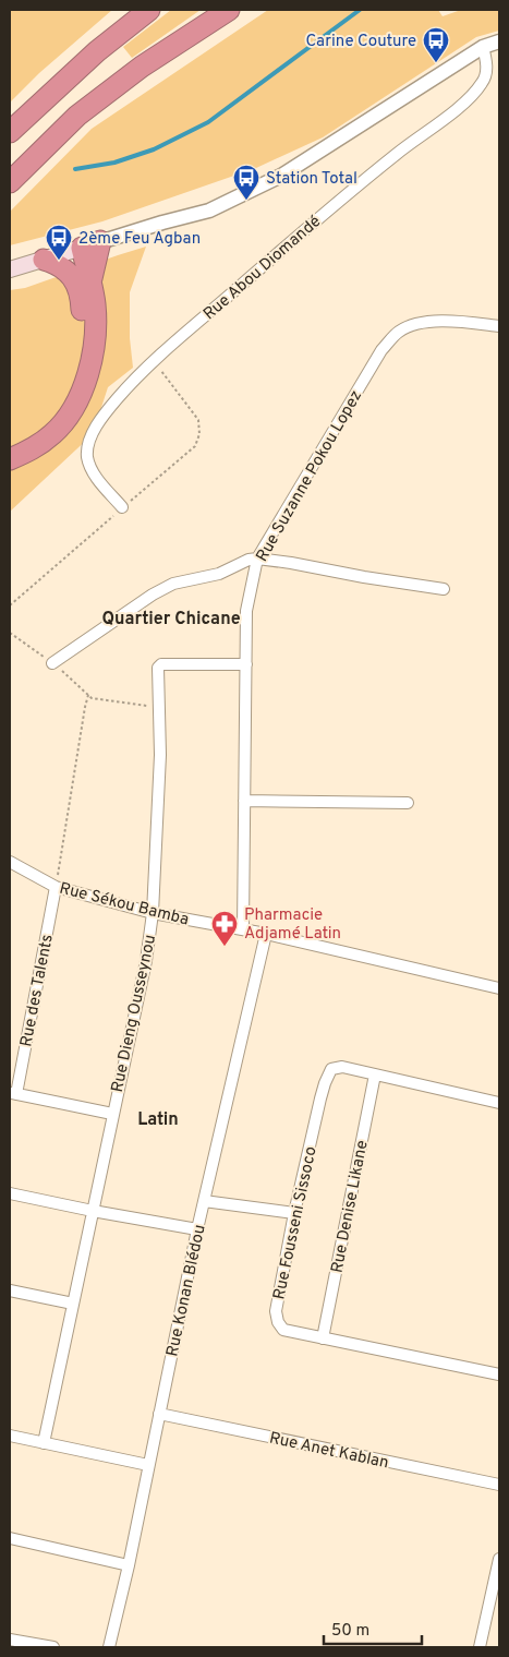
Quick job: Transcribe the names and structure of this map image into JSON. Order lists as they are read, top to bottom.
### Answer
{
  "streets": {
    "street": [
      "Rue Abou Diomandé",
      "Rue Suzanne Pokou Lopez",
      "Rue Sékou Bamba",
      "Rue des Talents",
      "Rue Dieng Ousseynou",
      "Rue Denise Likane",
      "Rue Fousseni Sissoco",
      "Rue Konan Blédou",
      "Rue Anet Kablan"
    ]
  },
  "crossings": [
    ["Rue Suzanne Pokou Lopez", "Rue Sékou Bamba"],
    ["Rue Suzanne Pokou Lopez", "Rue Dieng Ousseynou"],
    ["Rue Sékou Bamba", "Rue des Talents"],
    ["Rue Sékou Bamba", "Rue Dieng Ousseynou"],
    ["Rue Sékou Bamba", "Rue Konan Blédou"],
    ["Rue Denise Likane", "Rue Fousseni Sissoco"],
    ["Rue Konan Blédou", "Rue Anet Kablan"]
  ],
  "districts": ["Quartier Chicane", "Latin"],
  "places": {
    "bus stop": ["Carine Couture", "Station Total", "2ème Feu Agban"],
    "pharmacy": ["Pharmacie Adjamé Latin"]
  },
  "scale_bar": "50 m"
}
